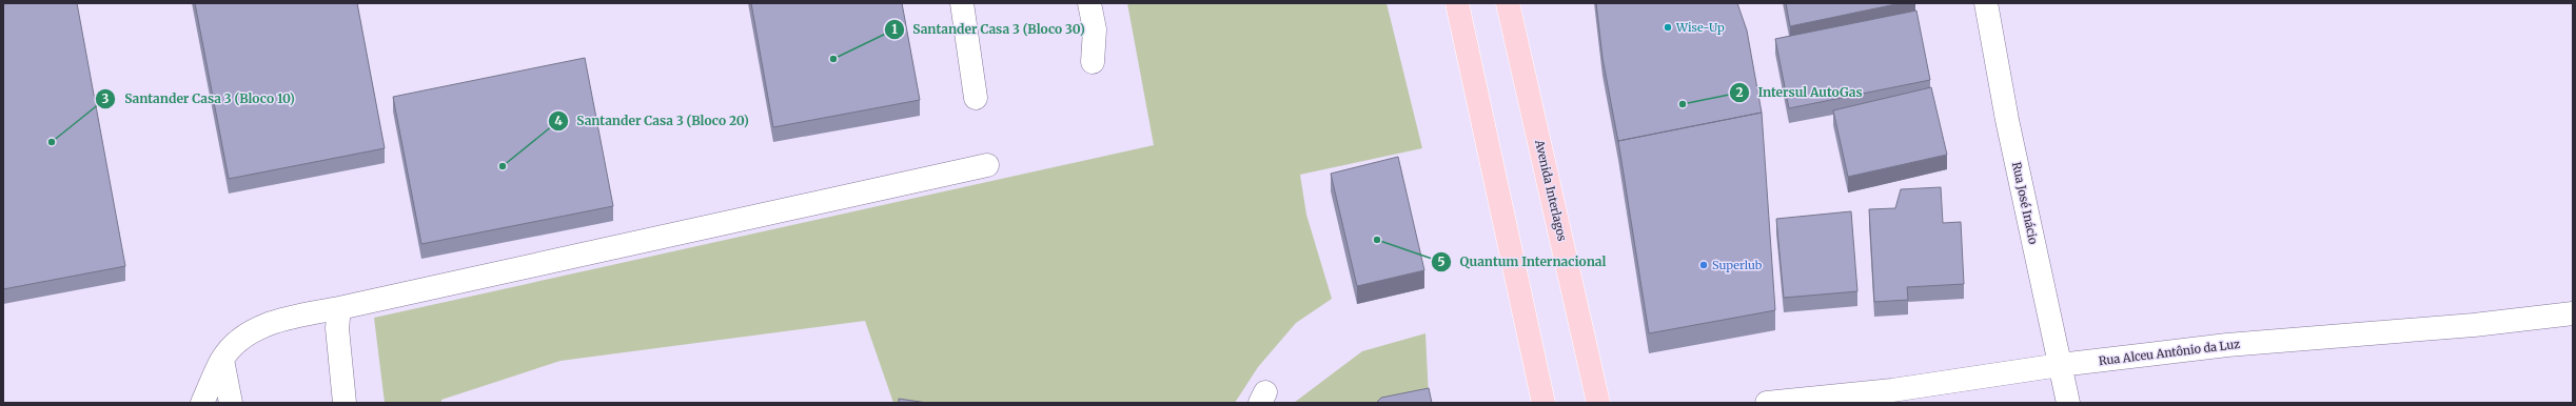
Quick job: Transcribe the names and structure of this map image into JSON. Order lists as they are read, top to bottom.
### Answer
{
  "streets": {
    "main road": ["Avenida Interlagos"],
    "street": ["Rua José Inácio", "Rua Alceu Antônio da Luz"]
  },
  "crossings": [
    ["Rua José Inácio", "Rua Alceu Antônio da Luz"]
  ],
  "places": [
    "Wise-Up",
    "Santander Casa 3 (Bloco 30)",
    "Intersul AutoGas",
    "Santander Casa 3 (Bloco 10)",
    "Santander Casa 3 (Bloco 20)",
    "Quantum Internacional",
    "Superlub"
  ]
}
